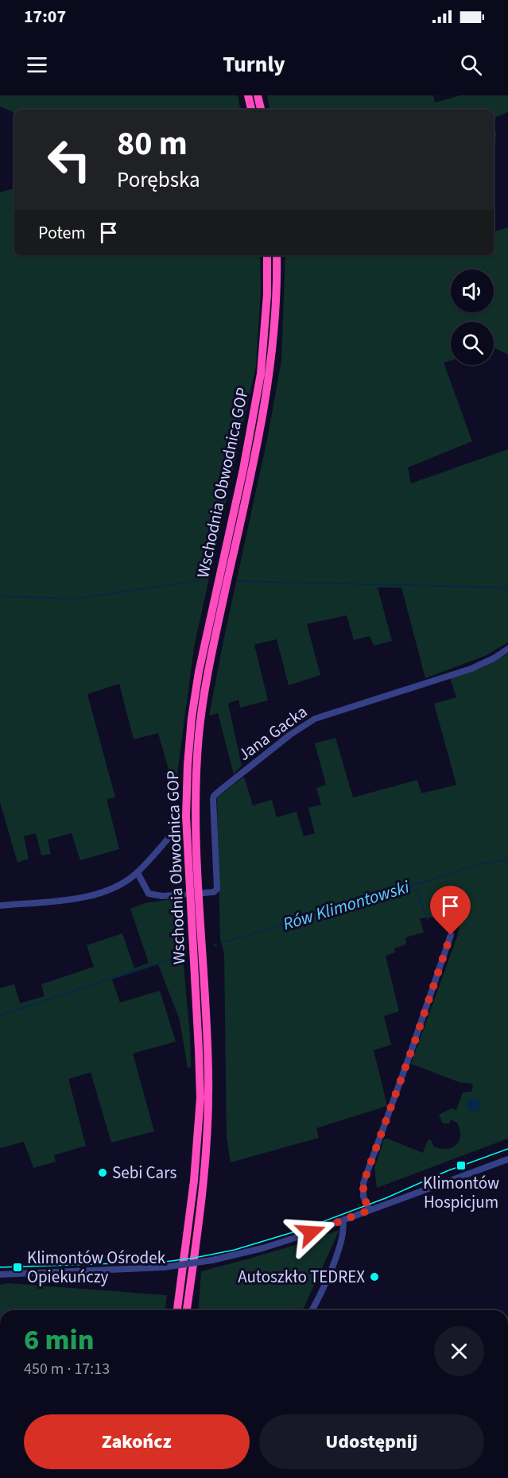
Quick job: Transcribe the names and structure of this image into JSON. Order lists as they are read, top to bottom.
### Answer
{
  "streets": {
    "highway": ["Wschodnia Obwodnica GOP"],
    "street": ["Jana Gacka"]
  },
  "water": ["Rów Klimontowski"],
  "places": {
    "transit": ["Klimontów Hospicjum", "Klimontów Ośrodek Opiekuńczy"],
    "other": ["Sebi Cars", "Autoszkło TEDREX"]
  },
  "page": {
    "status": "17:07",
    "header": "Turnly",
    "turn": ["80 m", "Porębska"],
    "then": "Potem",
    "heading": ["6 min", "450 m · 17:13"],
    "buttons": ["Zakończ", "Udostępnij"]
  }
}
